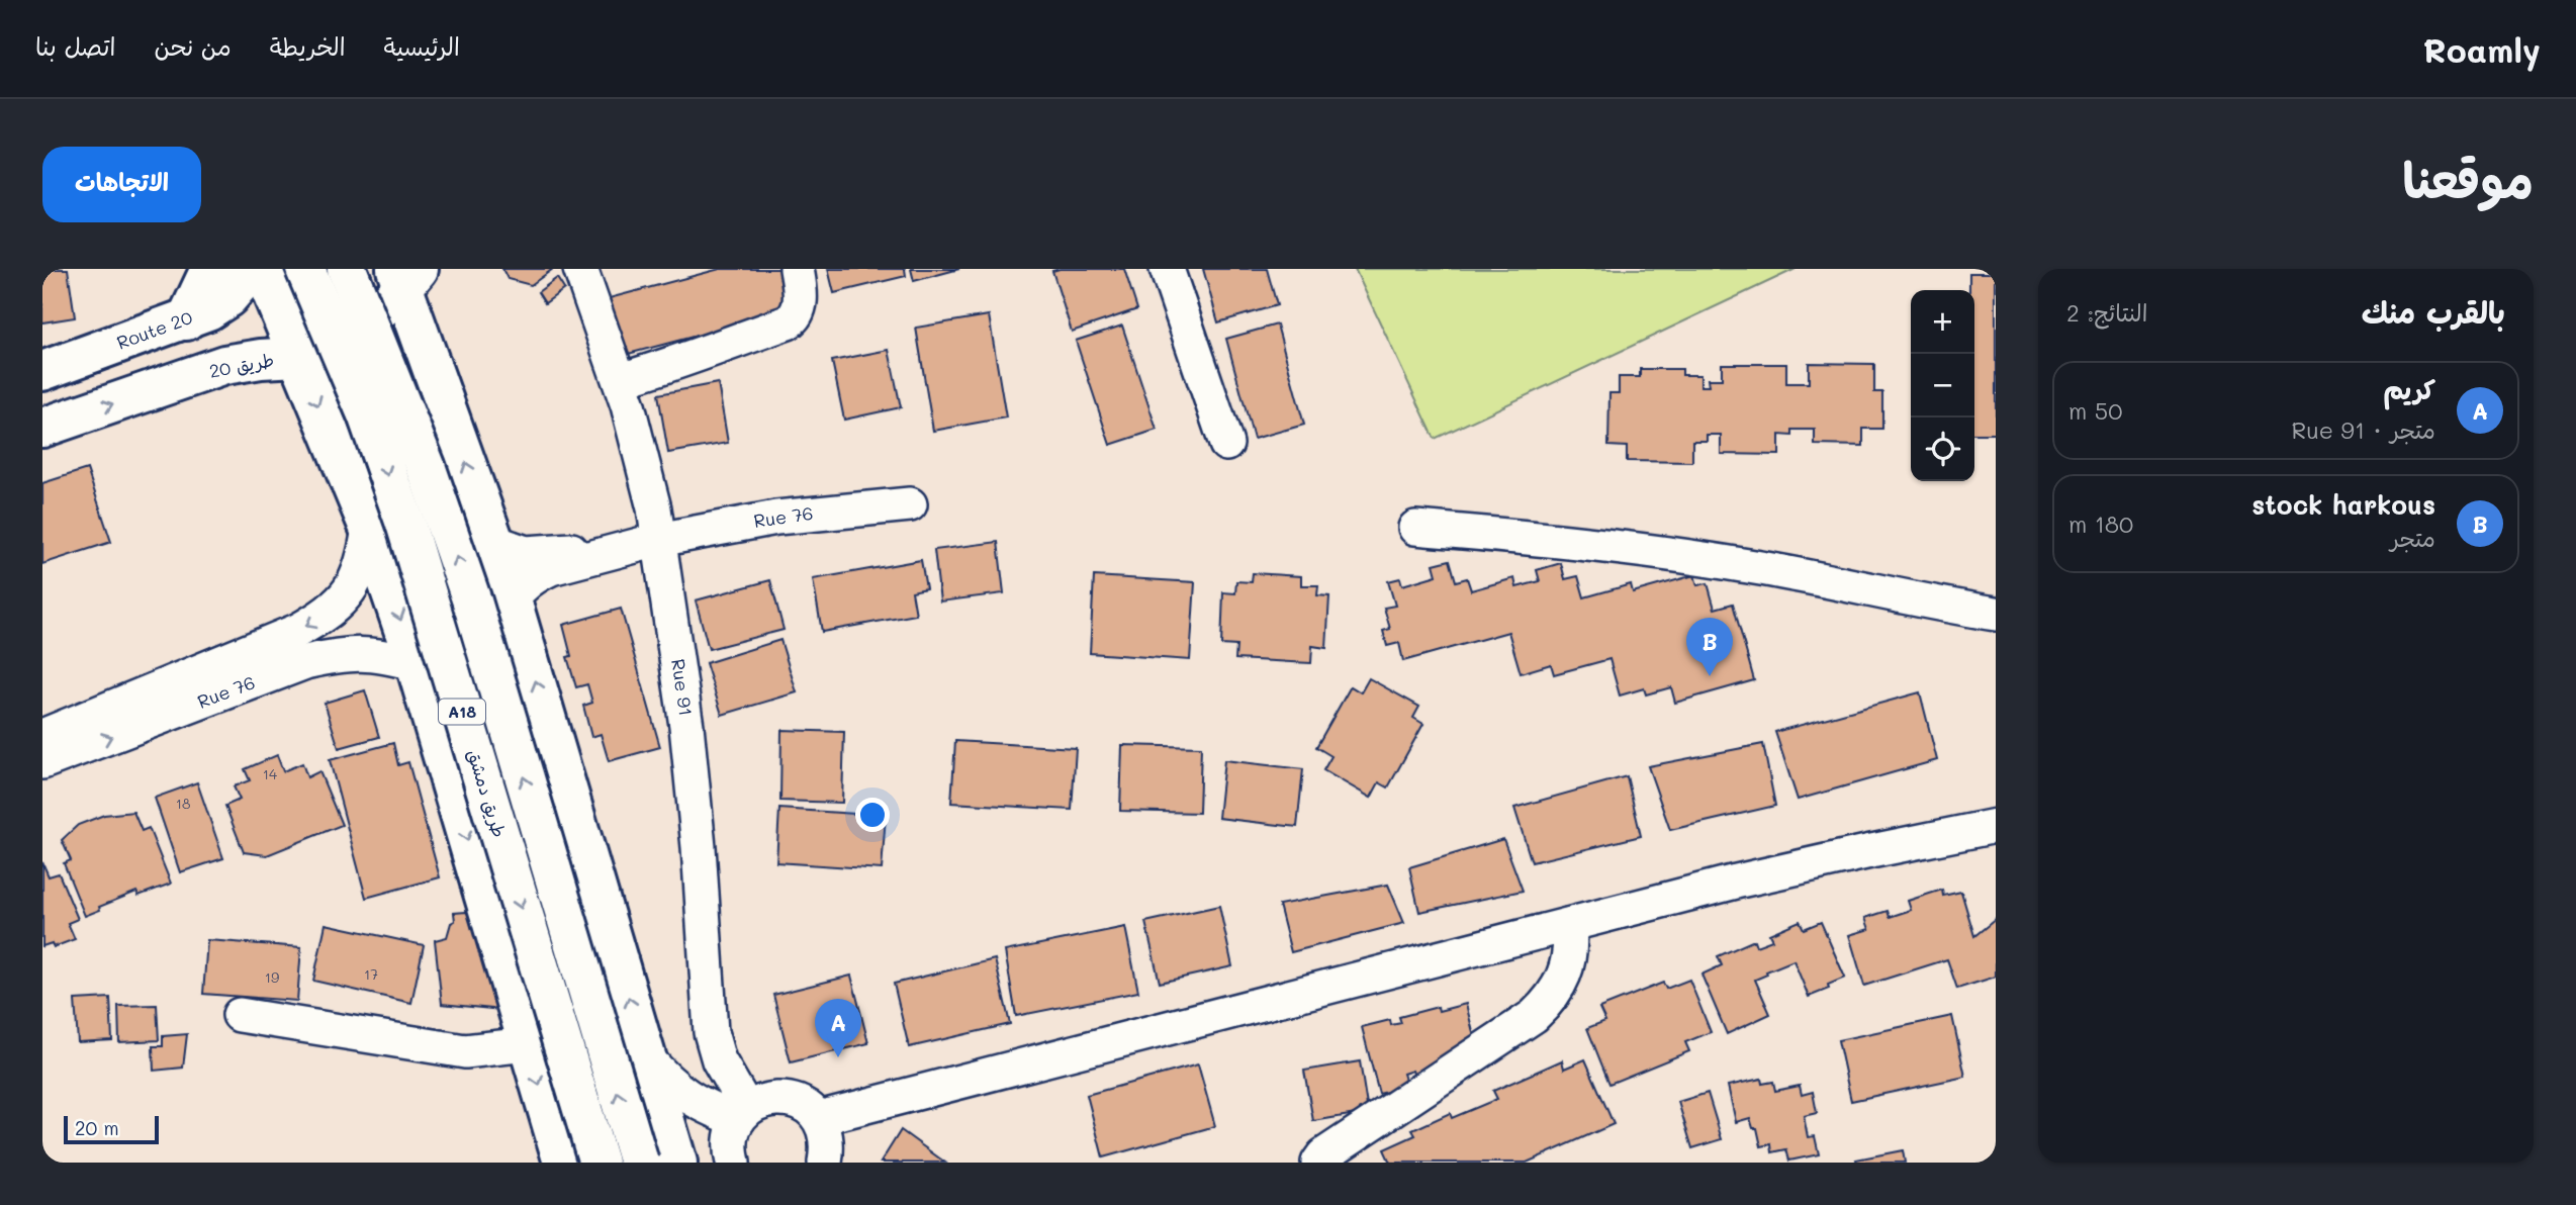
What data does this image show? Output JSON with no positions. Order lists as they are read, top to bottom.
{
  "streets": {
    "main road": [
      "Route 20",
      "طريق 20",
      "A18",
      "طريق دمشق"
    ],
    "street": ["Rue 76", "Rue 91"]
  },
  "crossings": [
    ["Rue 76", "Rue 91"]
  ],
  "one_way": ["طريق 20"],
  "house_numbers": [
    "14",
    "18",
    "17",
    "19"
  ],
  "scale_bar": "20 m",
  "page": {
    "header": "Roamly",
    "nav": [
      "الرئيسية",
      "الخريطة",
      "من نحن",
      "اتصل بنا"
    ],
    "title": "موقعنا",
    "buttons": "الاتجاهات",
    "heading": ["بالقرب منك", "النتائج: 2"],
    "map_buttons": ["+", "−"],
    "list": [
      {
        "mark": "A",
        "name": "كريم",
        "note": "متجر · Rue 91",
        "value": "50 m"
      },
      {
        "mark": "B",
        "name": "stock harkous",
        "note": "متجر",
        "value": "180 m"
      }
    ],
    "pins": ["B", "A"],
    "scale": "20 m"
  }
}
